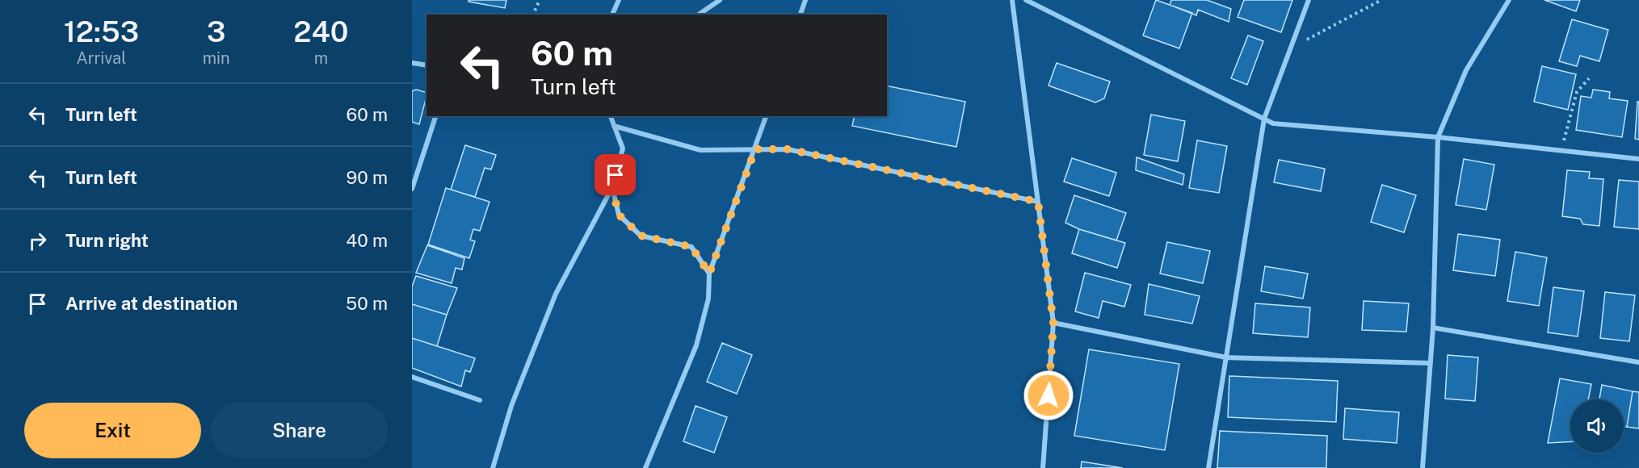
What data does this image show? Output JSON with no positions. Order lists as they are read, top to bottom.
{
  "page": {
    "eta": [
      "12:53",
      "Arrival",
      "3",
      "min",
      "240",
      "m"
    ],
    "turn": ["60 m", "Turn left"],
    "list": [
      {
        "name": "Turn left",
        "value": "60 m"
      },
      {
        "name": "Turn left",
        "value": "90 m"
      },
      {
        "name": "Turn right",
        "value": "40 m"
      },
      {
        "name": "Arrive at destination",
        "value": "50 m"
      }
    ],
    "buttons": ["Exit", "Share"]
  }
}
